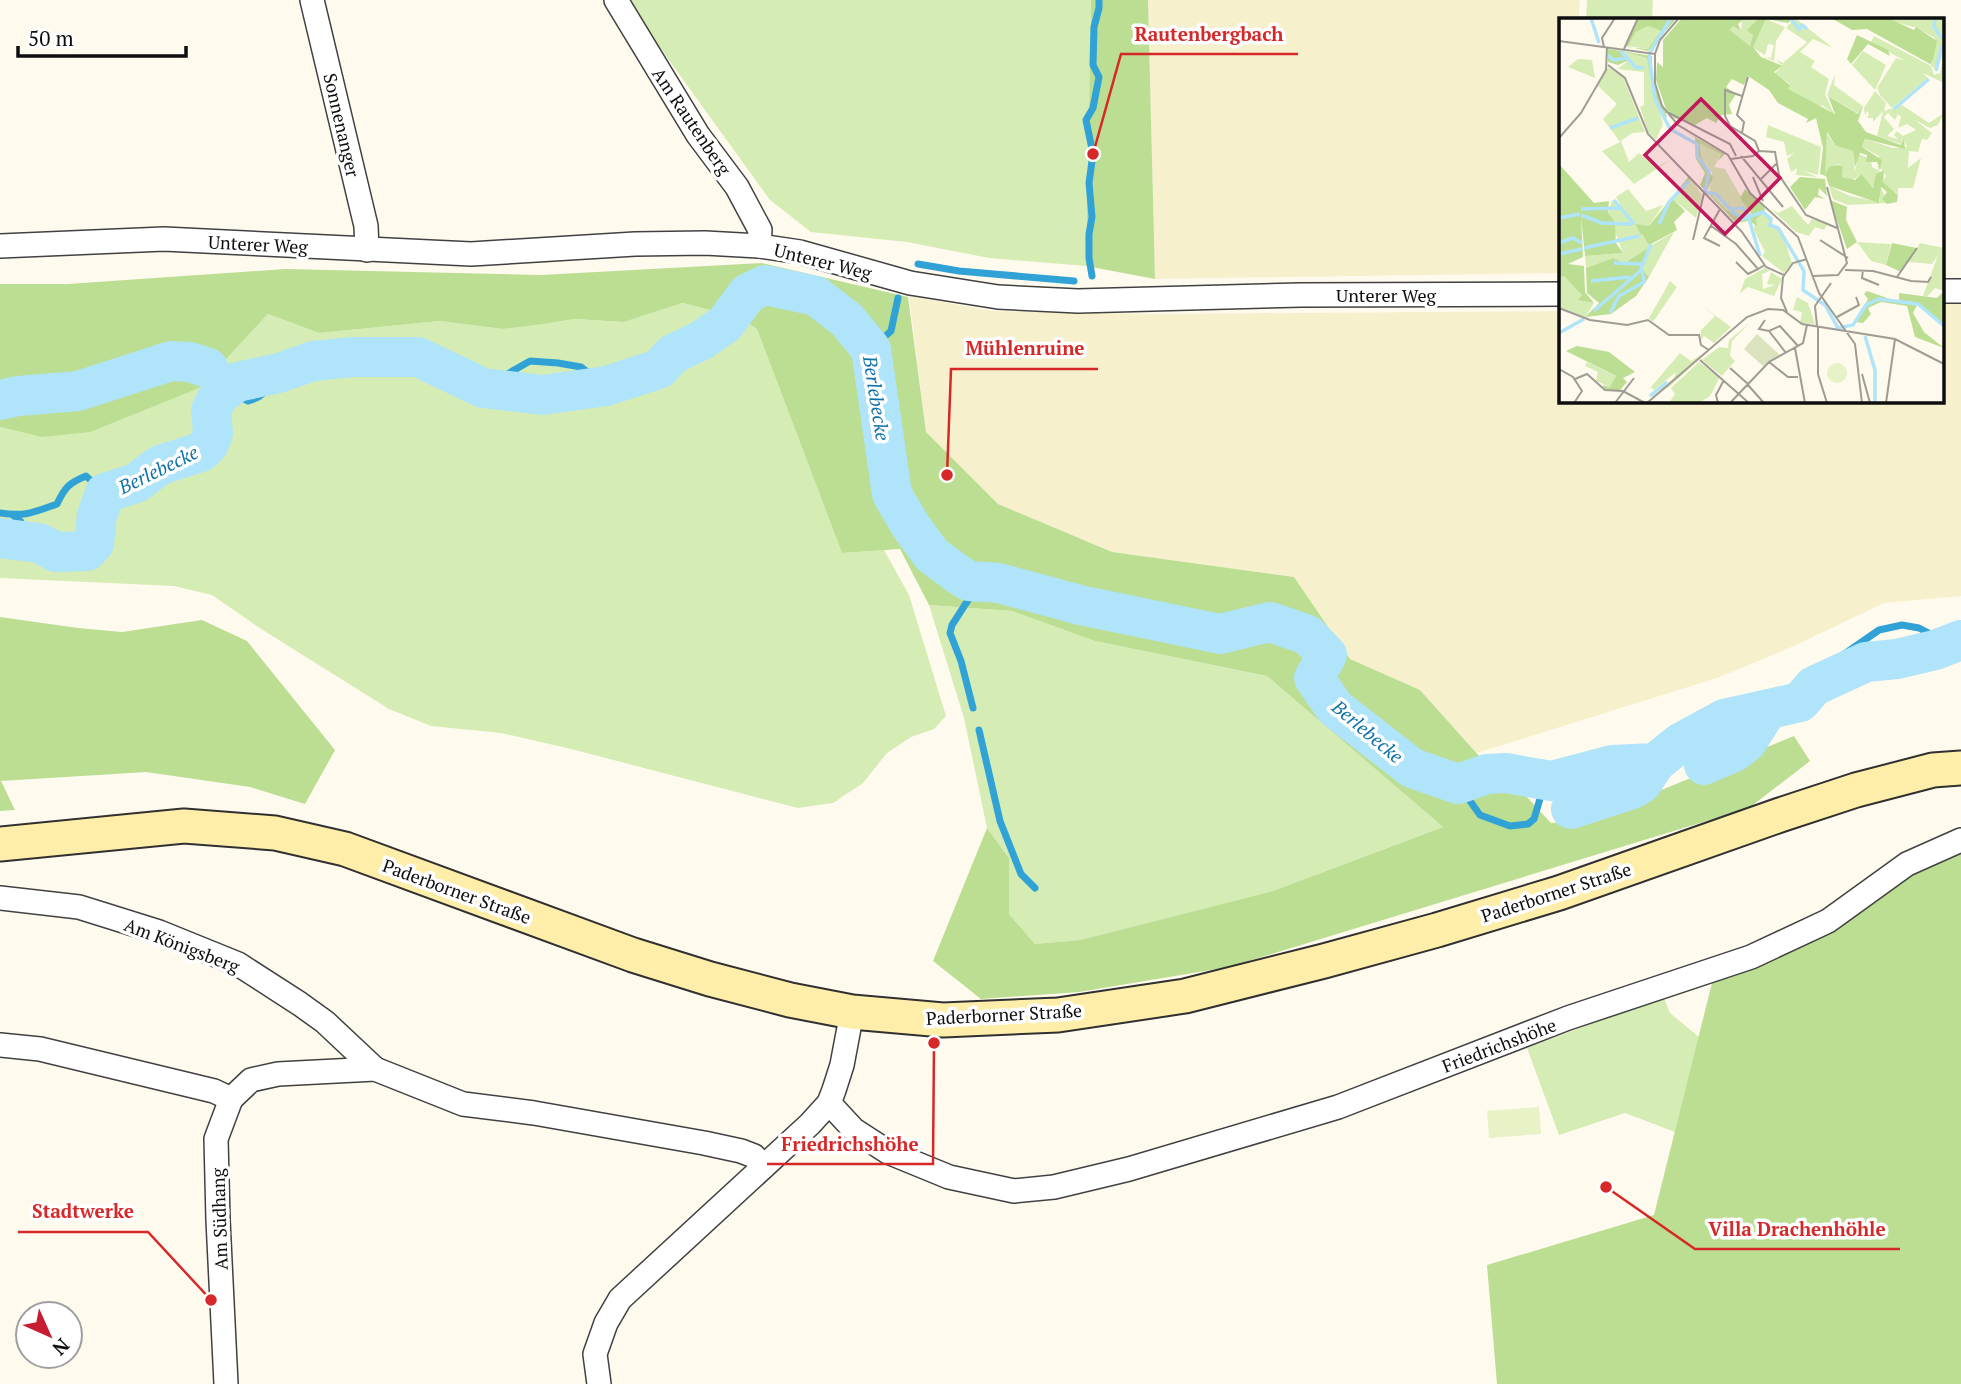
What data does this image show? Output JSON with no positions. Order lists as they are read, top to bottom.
{
  "streets": {
    "main road": ["Paderborner Straße"],
    "street": [
      "Am Rautenberg",
      "Sonnenanger",
      "Unterer Weg",
      "Am Königsberg",
      "Friedrichshöhe",
      "Am Südhang"
    ]
  },
  "crossings": [
    ["Am Rautenberg", "Unterer Weg"],
    ["Sonnenanger", "Unterer Weg"],
    ["Am Königsberg", "Am Südhang"]
  ],
  "water": ["Berlebecke"],
  "places": [
    "Rautenbergbach",
    "Mühlenruine",
    "Friedrichshöhe",
    "Villa Drachenhöhle",
    "Stadtwerke"
  ],
  "scale_bar": "50 m",
  "north": "bottom right"
}
